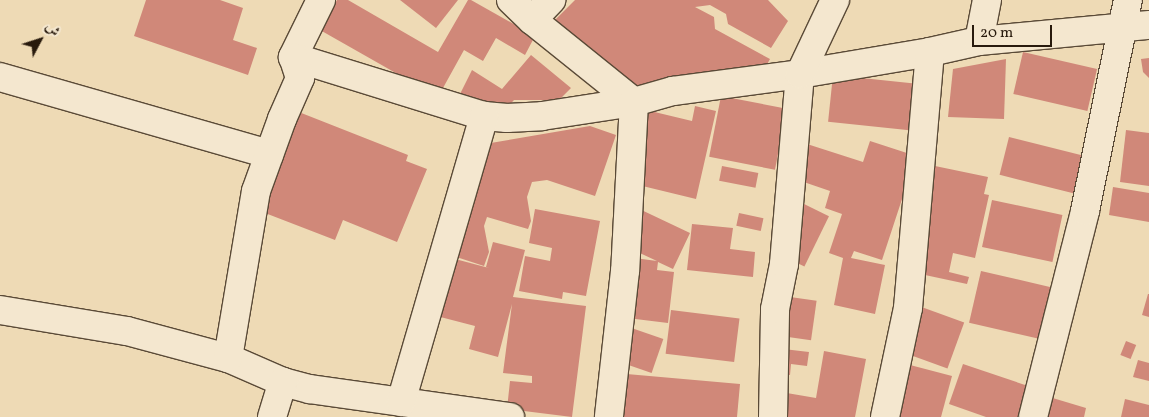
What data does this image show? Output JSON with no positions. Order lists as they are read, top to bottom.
{
  "scale_bar": "20 m",
  "north": "top right"
}
